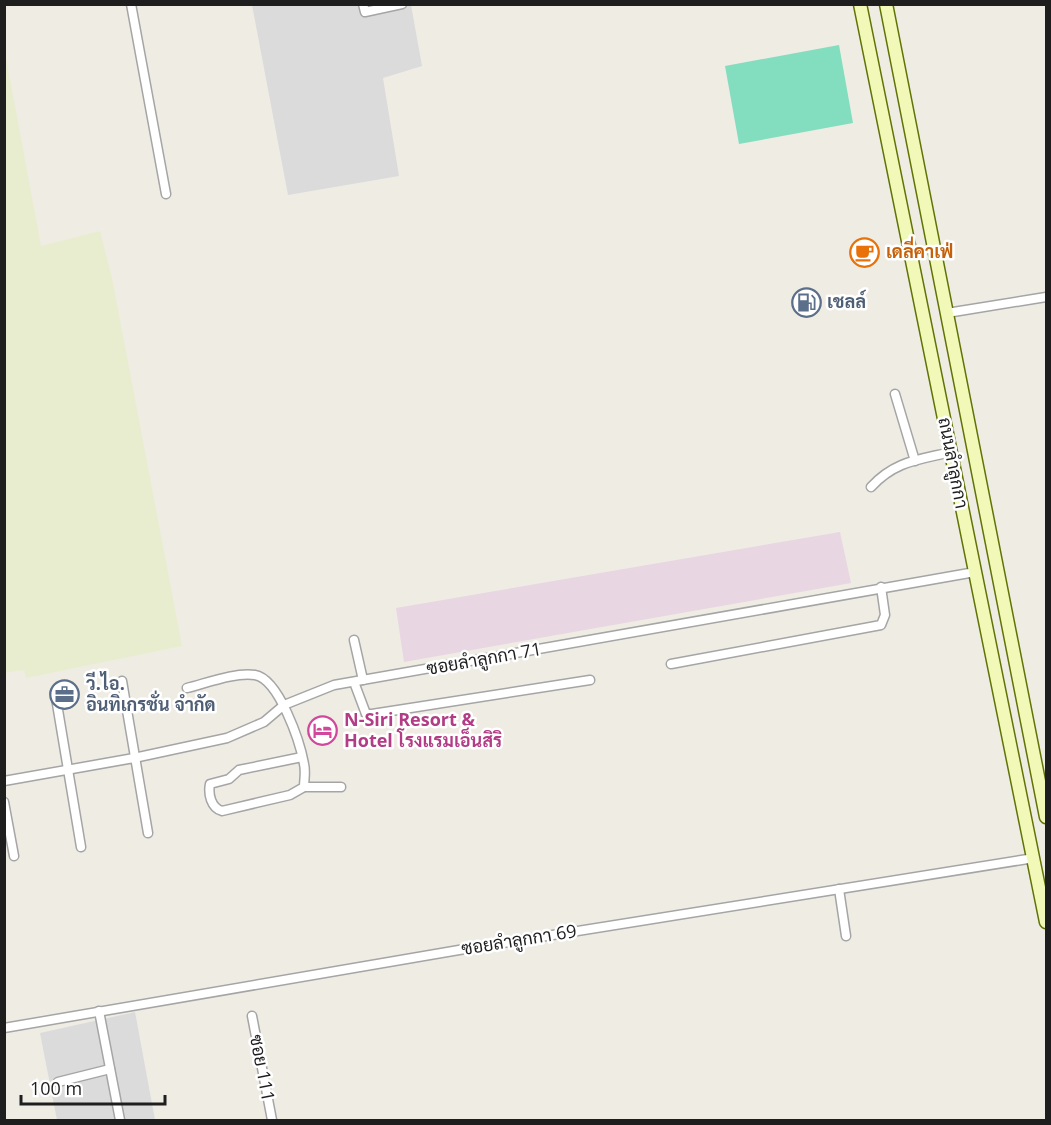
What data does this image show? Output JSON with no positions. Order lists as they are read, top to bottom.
{
  "streets": {
    "main road": ["ถนนลำลูกกา"],
    "street": ["ซอยลำลูกกา 71", "ซอยลำลูกกา 69", "ซอย 111"]
  },
  "crossings": [
    ["ถนนลำลูกกา", "ซอยลำลูกกา 71"],
    ["ถนนลำลูกกา", "ซอยลำลูกกา 69"]
  ],
  "places": {
    "cafe": ["เดลี่คาเฟ่"],
    "fuel station": ["เชลล์"],
    "office": ["วี.ไอ. อินทิเกรชั่น จำกัด"],
    "hotel": ["N-Siri Resort & Hotel โรงแรมเอ็นสิริ"]
  },
  "scale_bar": "100 m"
}
